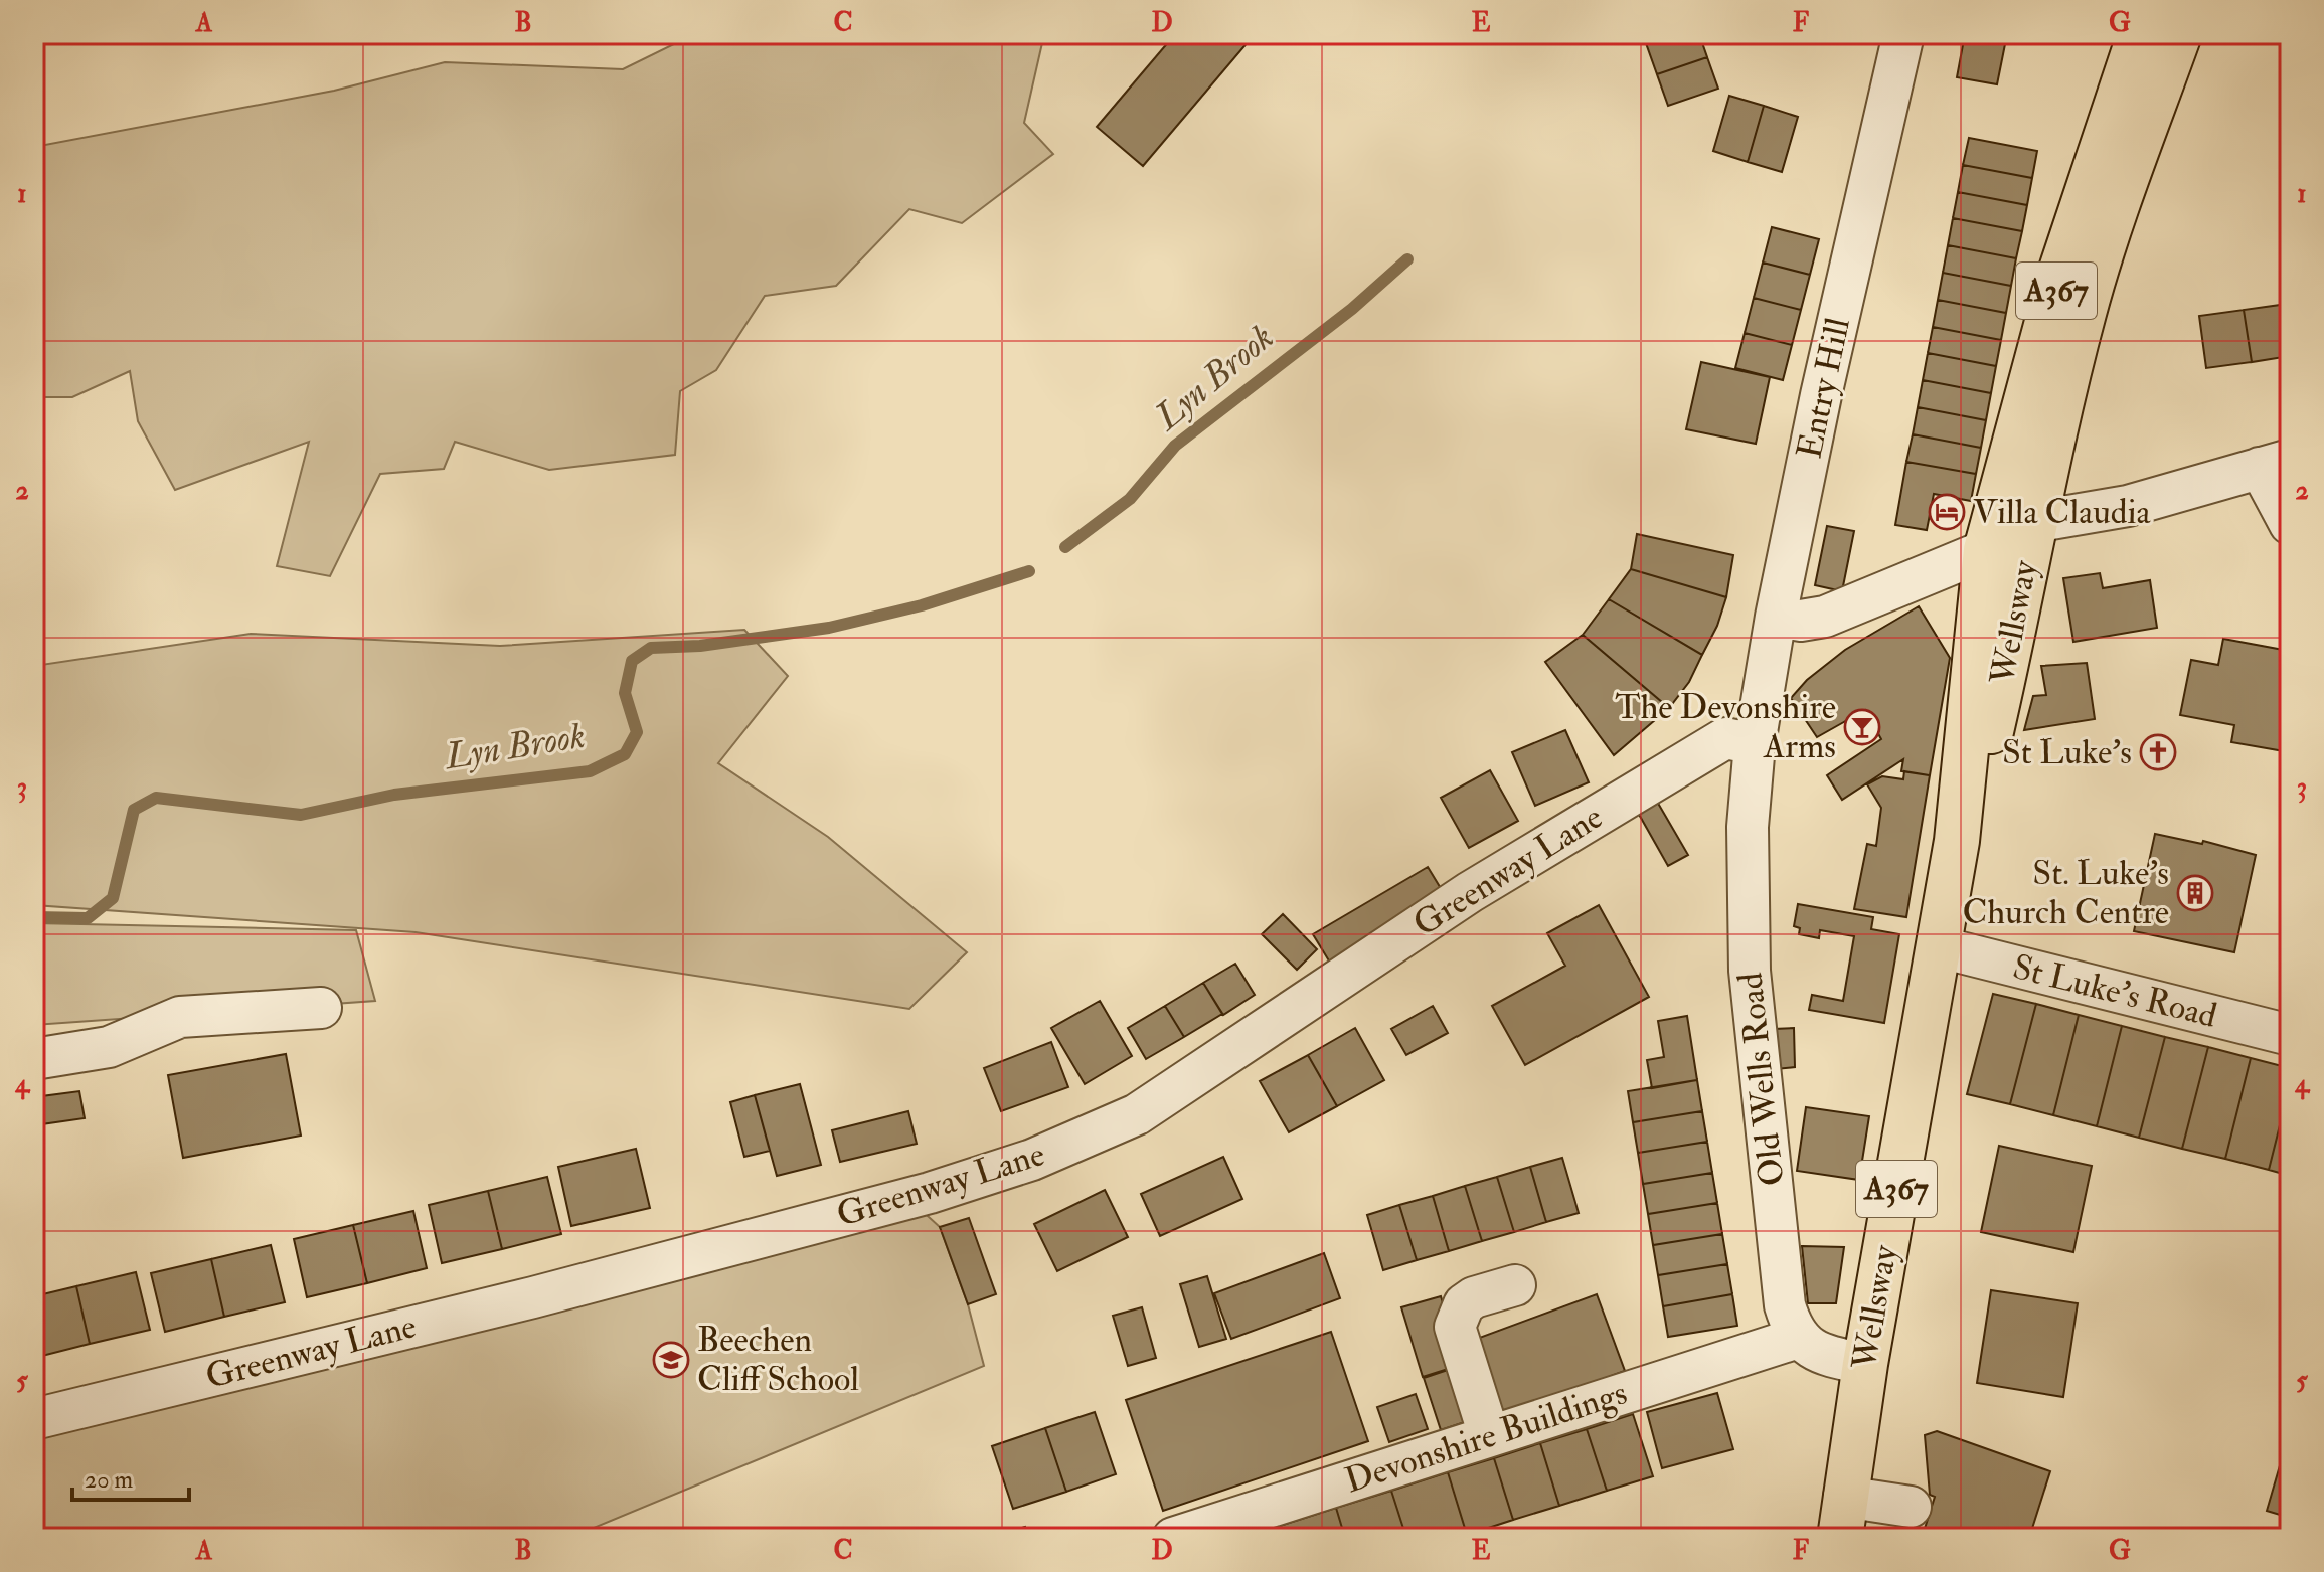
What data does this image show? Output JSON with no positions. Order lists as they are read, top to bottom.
{
  "streets": {
    "main road": ["A367", "Wellsway"],
    "street": [
      "Entry Hill",
      "Greenway Lane",
      "St Luke's Road",
      "Old Wells Road",
      "Devonshire Buildings"
    ]
  },
  "crossings": [
    ["Entry Hill", "Greenway Lane"],
    ["Entry Hill", "Old Wells Road"],
    ["Wellsway", "St Luke's Road"],
    ["Greenway Lane", "Old Wells Road"],
    ["Old Wells Road", "Devonshire Buildings"]
  ],
  "water": ["Lyn Brook"],
  "places": {
    "hotel": ["Villa Claudia"],
    "bar": ["The Devonshire Arms"],
    "church": ["St Luke's"],
    "building": ["St. Luke's Church Centre"],
    "school or university": ["Beechen Cliff School"]
  },
  "scale_bar": "20 m",
  "grid": {
    "columns": [
      "A",
      "B",
      "C",
      "D",
      "E",
      "F",
      "G"
    ],
    "rows": [
      "1",
      "2",
      "3",
      "4",
      "5"
    ]
  }
}
